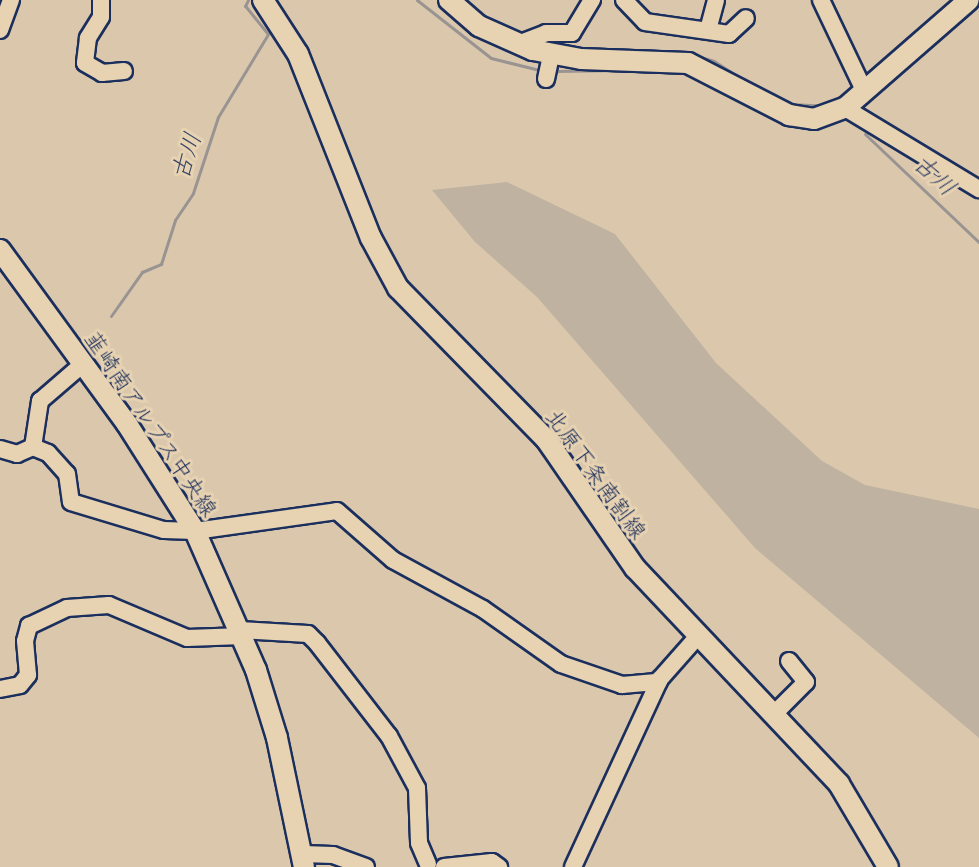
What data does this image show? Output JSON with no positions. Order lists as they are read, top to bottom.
{
  "streets": {
    "main road": ["韮崎南アルプス中央線", "北原下条南割線"]
  },
  "water": ["古川"]
}
